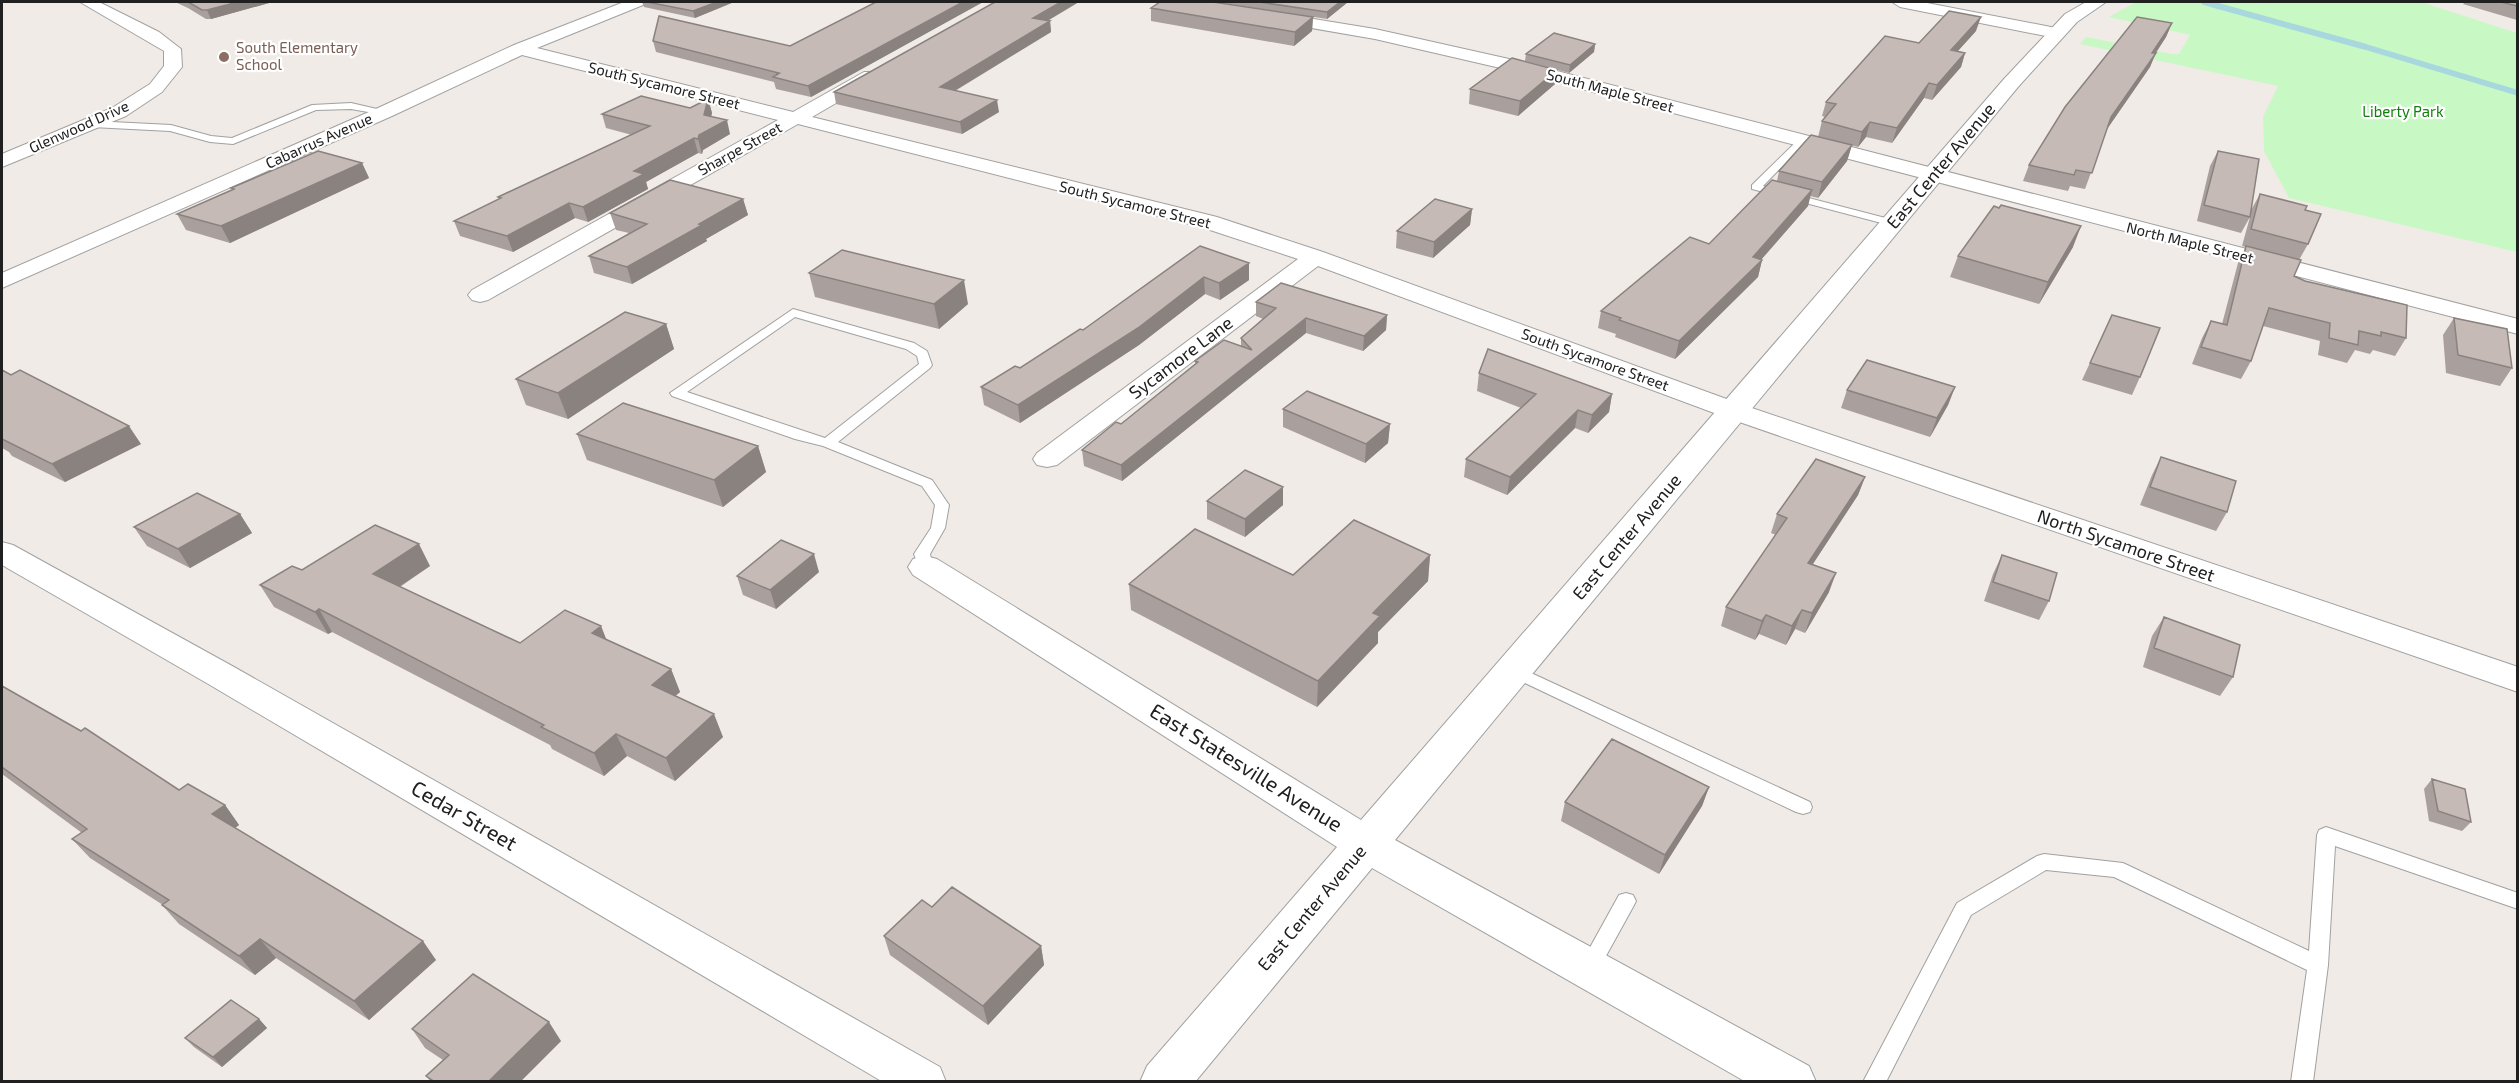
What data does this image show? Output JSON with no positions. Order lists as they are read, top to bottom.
{
  "streets": {
    "street": [
      "South Sycamore Street",
      "South Maple Street",
      "Glenwood Drive",
      "Cabarrus Avenue",
      "Sharpe Street",
      "East Center Avenue",
      "North Maple Street",
      "Sycamore Lane",
      "North Sycamore Street",
      "East Statesville Avenue",
      "Cedar Street"
    ]
  },
  "crossings": [
    ["South Sycamore Street", "Cabarrus Avenue"],
    ["South Sycamore Street", "Sharpe Street"],
    ["South Sycamore Street", "East Center Avenue"],
    ["South Sycamore Street", "Sycamore Lane"],
    ["South Sycamore Street", "North Sycamore Street"],
    ["South Maple Street", "East Center Avenue"],
    ["South Maple Street", "North Maple Street"],
    ["East Center Avenue", "North Maple Street"],
    ["East Center Avenue", "North Sycamore Street"],
    ["East Center Avenue", "East Statesville Avenue"]
  ],
  "parks": ["Liberty Park"],
  "places": ["South Elementary School"]
}
